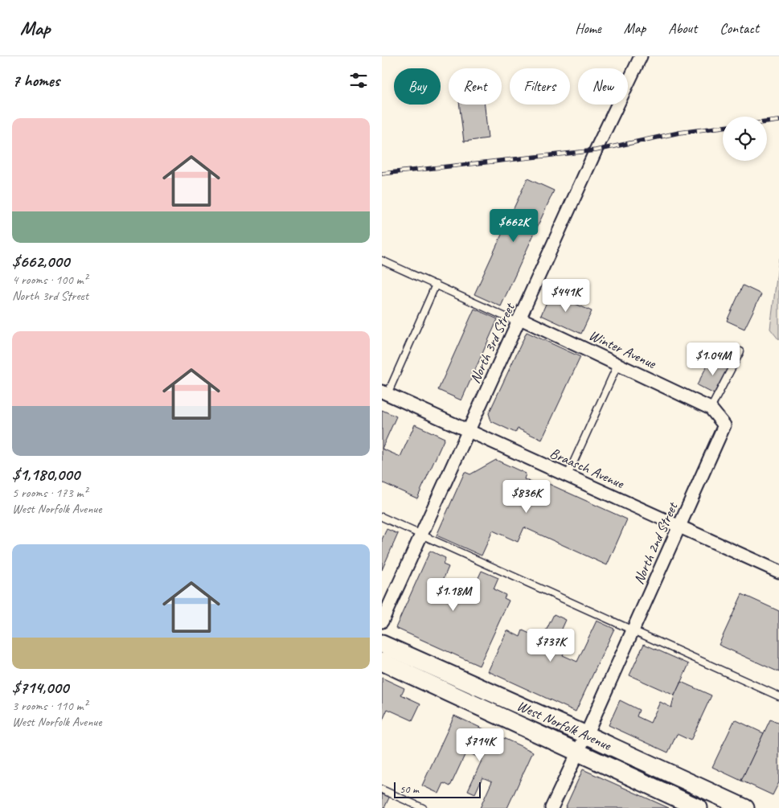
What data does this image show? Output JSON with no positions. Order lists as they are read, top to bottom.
{
  "streets": {
    "main road": ["West Norfolk Avenue"],
    "street": [
      "North 3rd Street",
      "Winter Avenue",
      "Braasch Avenue",
      "North 2nd Street"
    ]
  },
  "crossings": [
    ["North 3rd Street", "Winter Avenue"],
    ["North 3rd Street", "Braasch Avenue"],
    ["Winter Avenue", "North 2nd Street"],
    ["Braasch Avenue", "North 2nd Street"],
    ["North 2nd Street", "West Norfolk Avenue"]
  ],
  "scale_bar": "50 m",
  "page": {
    "header": "Map",
    "nav": [
      "Home",
      "Map",
      "About",
      "Contact"
    ],
    "heading": "7 homes",
    "chip": [
      "Buy",
      "Rent",
      "Filters",
      "New"
    ],
    "list": [
      {
        "name": "$662,000",
        "note": "4 rooms · 100 m² · North 3rd Street"
      },
      {
        "name": "$1,180,000",
        "note": "5 rooms · 173 m² · West Norfolk Avenue"
      },
      {
        "name": "$714,000",
        "note": "3 rooms · 110 m² · West Norfolk Avenue"
      }
    ],
    "price": [
      "$662K",
      "$441K",
      "$1.04M",
      "$836K",
      "$1.18M",
      "$737K",
      "$714K"
    ],
    "scale": "50 m"
  }
}
